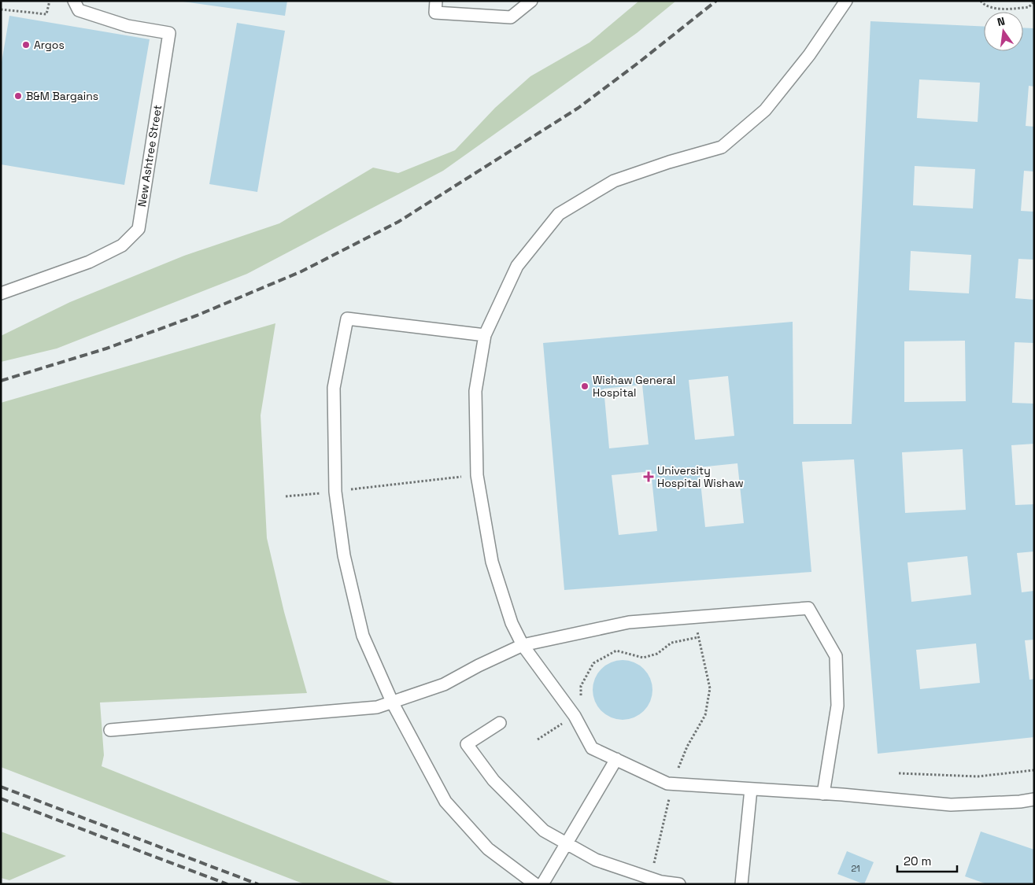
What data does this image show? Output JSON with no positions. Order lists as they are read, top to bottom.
{
  "streets": {
    "lane": ["New Ashtree Street"]
  },
  "places": {
    "other": ["Argos", "B&M Bargains", "Wishaw General Hospital"],
    "health": ["University Hospital Wishaw"]
  },
  "house_numbers": ["21"],
  "scale_bar": "20 m",
  "north": "top"
}
